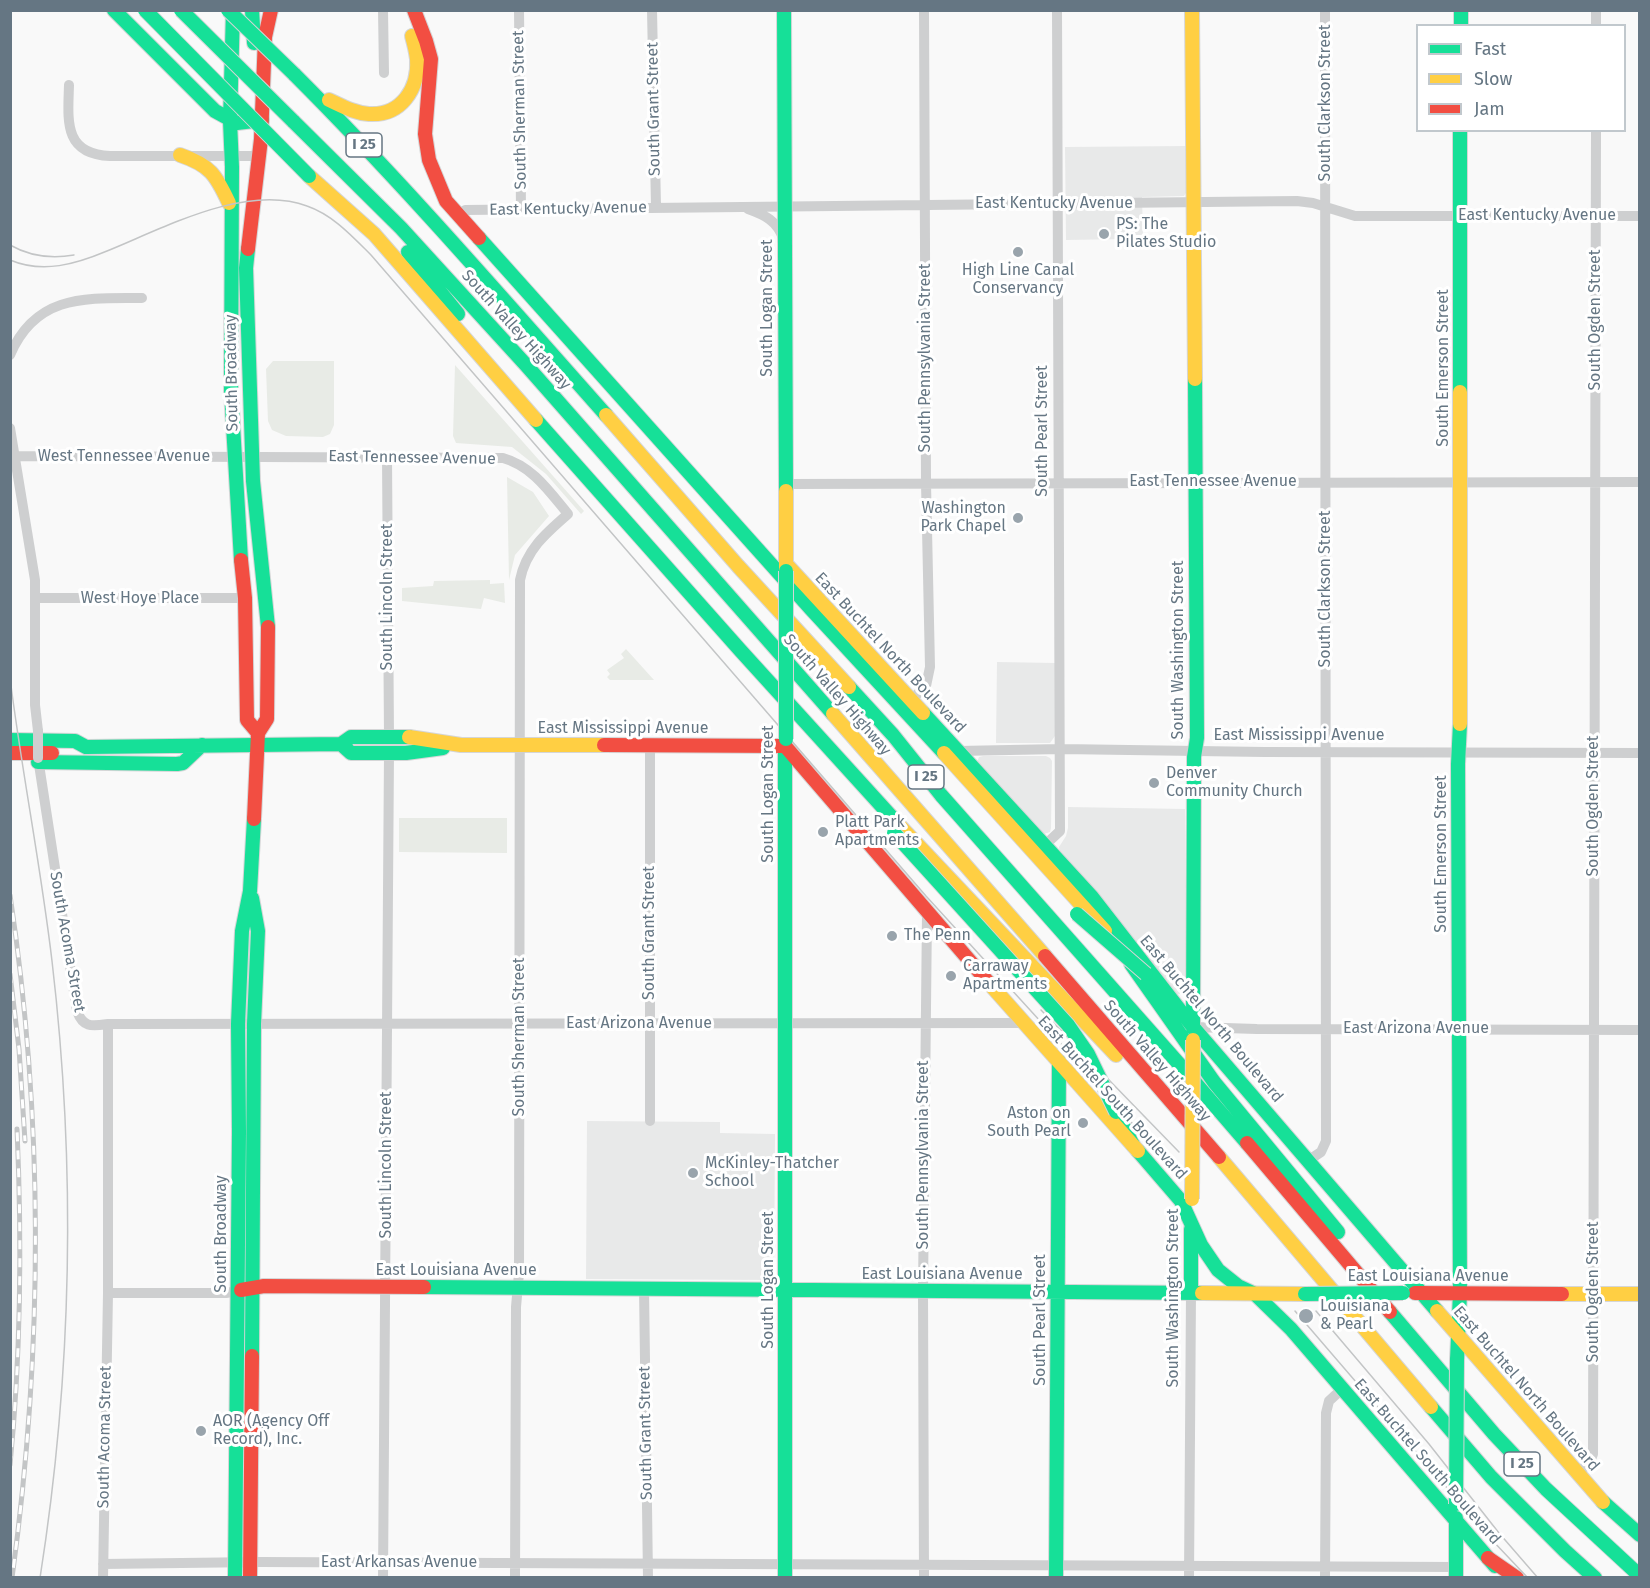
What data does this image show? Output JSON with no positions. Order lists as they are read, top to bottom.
{
  "streets": {
    "main road": [
      "I 25",
      "South Logan Street",
      "South Valley Highway",
      "South Emerson Street",
      "South Broadway",
      "South Pearl Street",
      "South Washington Street",
      "East Buchtel North Boulevard",
      "East Mississippi Avenue",
      "East Buchtel South Boulevard",
      "East Louisiana Avenue"
    ],
    "street": [
      "South Clarkson Street",
      "South Grant Street",
      "South Sherman Street",
      "East Kentucky Avenue",
      "South Ogden Street",
      "South Pennsylvania Street",
      "West Tennessee Avenue",
      "East Tennessee Avenue",
      "South Lincoln Street",
      "West Hoye Place",
      "South Acoma Street",
      "East Arizona Avenue",
      "East Arkansas Avenue"
    ]
  },
  "crossings": [
    ["South Clarkson Street", "East Kentucky Avenue"],
    ["South Clarkson Street", "East Tennessee Avenue"],
    ["South Clarkson Street", "East Buchtel North Boulevard"],
    ["South Clarkson Street", "East Mississippi Avenue"],
    ["South Clarkson Street", "East Arizona Avenue"],
    ["South Grant Street", "East Kentucky Avenue"],
    ["South Grant Street", "East Mississippi Avenue"],
    ["South Grant Street", "East Arizona Avenue"],
    ["South Grant Street", "East Louisiana Avenue"],
    ["South Grant Street", "East Arkansas Avenue"],
    ["South Sherman Street", "East Kentucky Avenue"],
    ["South Sherman Street", "East Tennessee Avenue"],
    ["South Sherman Street", "East Mississippi Avenue"],
    ["South Sherman Street", "East Arizona Avenue"],
    ["South Sherman Street", "East Louisiana Avenue"],
    ["South Sherman Street", "East Arkansas Avenue"],
    ["East Kentucky Avenue", "South Logan Street"],
    ["East Kentucky Avenue", "South Ogden Street"],
    ["East Kentucky Avenue", "South Pennsylvania Street"],
    ["East Kentucky Avenue", "South Emerson Street"],
    ["East Kentucky Avenue", "South Pearl Street"],
    ["East Kentucky Avenue", "South Washington Street"],
    ["South Logan Street", "East Tennessee Avenue"],
    ["South Logan Street", "East Buchtel North Boulevard"],
    ["South Logan Street", "East Mississippi Avenue"],
    ["South Logan Street", "East Arizona Avenue"],
    ["South Logan Street", "East Buchtel South Boulevard"],
    ["South Logan Street", "East Louisiana Avenue"],
    ["South Logan Street", "East Arkansas Avenue"],
    ["South Ogden Street", "East Tennessee Avenue"],
    ["South Ogden Street", "East Buchtel North Boulevard"],
    ["South Ogden Street", "East Mississippi Avenue"],
    ["South Ogden Street", "East Arizona Avenue"],
    ["South Ogden Street", "East Louisiana Avenue"],
    ["South Pennsylvania Street", "East Tennessee Avenue"],
    ["South Pennsylvania Street", "East Buchtel North Boulevard"],
    ["South Pennsylvania Street", "East Arizona Avenue"],
    ["South Pennsylvania Street", "East Buchtel South Boulevard"],
    ["South Pennsylvania Street", "East Louisiana Avenue"],
    ["South Pennsylvania Street", "East Arkansas Avenue"],
    ["South Emerson Street", "East Tennessee Avenue"],
    ["South Emerson Street", "East Buchtel North Boulevard"],
    ["South Emerson Street", "East Mississippi Avenue"],
    ["South Emerson Street", "East Arizona Avenue"],
    ["South Emerson Street", "East Buchtel South Boulevard"],
    ["South Emerson Street", "East Louisiana Avenue"],
    ["South Emerson Street", "East Arkansas Avenue"],
    ["South Broadway", "West Tennessee Avenue"],
    ["South Broadway", "East Tennessee Avenue"],
    ["South Broadway", "West Hoye Place"],
    ["South Broadway", "East Mississippi Avenue"],
    ["South Broadway", "East Arizona Avenue"],
    ["South Broadway", "East Louisiana Avenue"],
    ["South Broadway", "East Arkansas Avenue"],
    ["South Pearl Street", "East Tennessee Avenue"],
    ["South Pearl Street", "East Buchtel North Boulevard"],
    ["South Pearl Street", "East Mississippi Avenue"],
    ["South Pearl Street", "East Buchtel South Boulevard"],
    ["South Pearl Street", "East Louisiana Avenue"],
    ["South Pearl Street", "East Arkansas Avenue"],
    ["West Tennessee Avenue", "East Tennessee Avenue"],
    ["West Tennessee Avenue", "South Acoma Street"],
    ["East Tennessee Avenue", "South Lincoln Street"],
    ["East Tennessee Avenue", "South Washington Street"],
    ["South Lincoln Street", "East Mississippi Avenue"],
    ["South Lincoln Street", "East Arizona Avenue"],
    ["South Lincoln Street", "East Louisiana Avenue"],
    ["South Lincoln Street", "East Arkansas Avenue"],
    ["West Hoye Place", "South Acoma Street"],
    ["South Washington Street", "East Buchtel North Boulevard"],
    ["South Washington Street", "East Mississippi Avenue"],
    ["South Washington Street", "East Arizona Avenue"],
    ["South Washington Street", "East Buchtel South Boulevard"],
    ["South Washington Street", "East Louisiana Avenue"],
    ["South Washington Street", "East Arkansas Avenue"],
    ["East Buchtel North Boulevard", "East Mississippi Avenue"],
    ["East Buchtel North Boulevard", "East Arizona Avenue"],
    ["East Buchtel North Boulevard", "East Louisiana Avenue"],
    ["East Mississippi Avenue", "East Buchtel South Boulevard"],
    ["South Acoma Street", "East Arizona Avenue"],
    ["South Acoma Street", "East Arkansas Avenue"],
    ["East Arizona Avenue", "East Buchtel South Boulevard"],
    ["East Buchtel South Boulevard", "East Louisiana Avenue"]
  ],
  "places": [
    "PS: The Pilates Studio",
    "High Line Canal Conservancy",
    "Washington Park Chapel",
    "Denver Community Church",
    "Platt Park Apartments",
    "The Penn",
    "Carraway Apartments",
    "Aston on South Pearl",
    "McKinley-Thatcher School",
    "Louisiana & Pearl",
    "AOR (Agency Off Record), Inc."
  ],
  "legend": ["Fast", "Slow", "Jam"]
}
